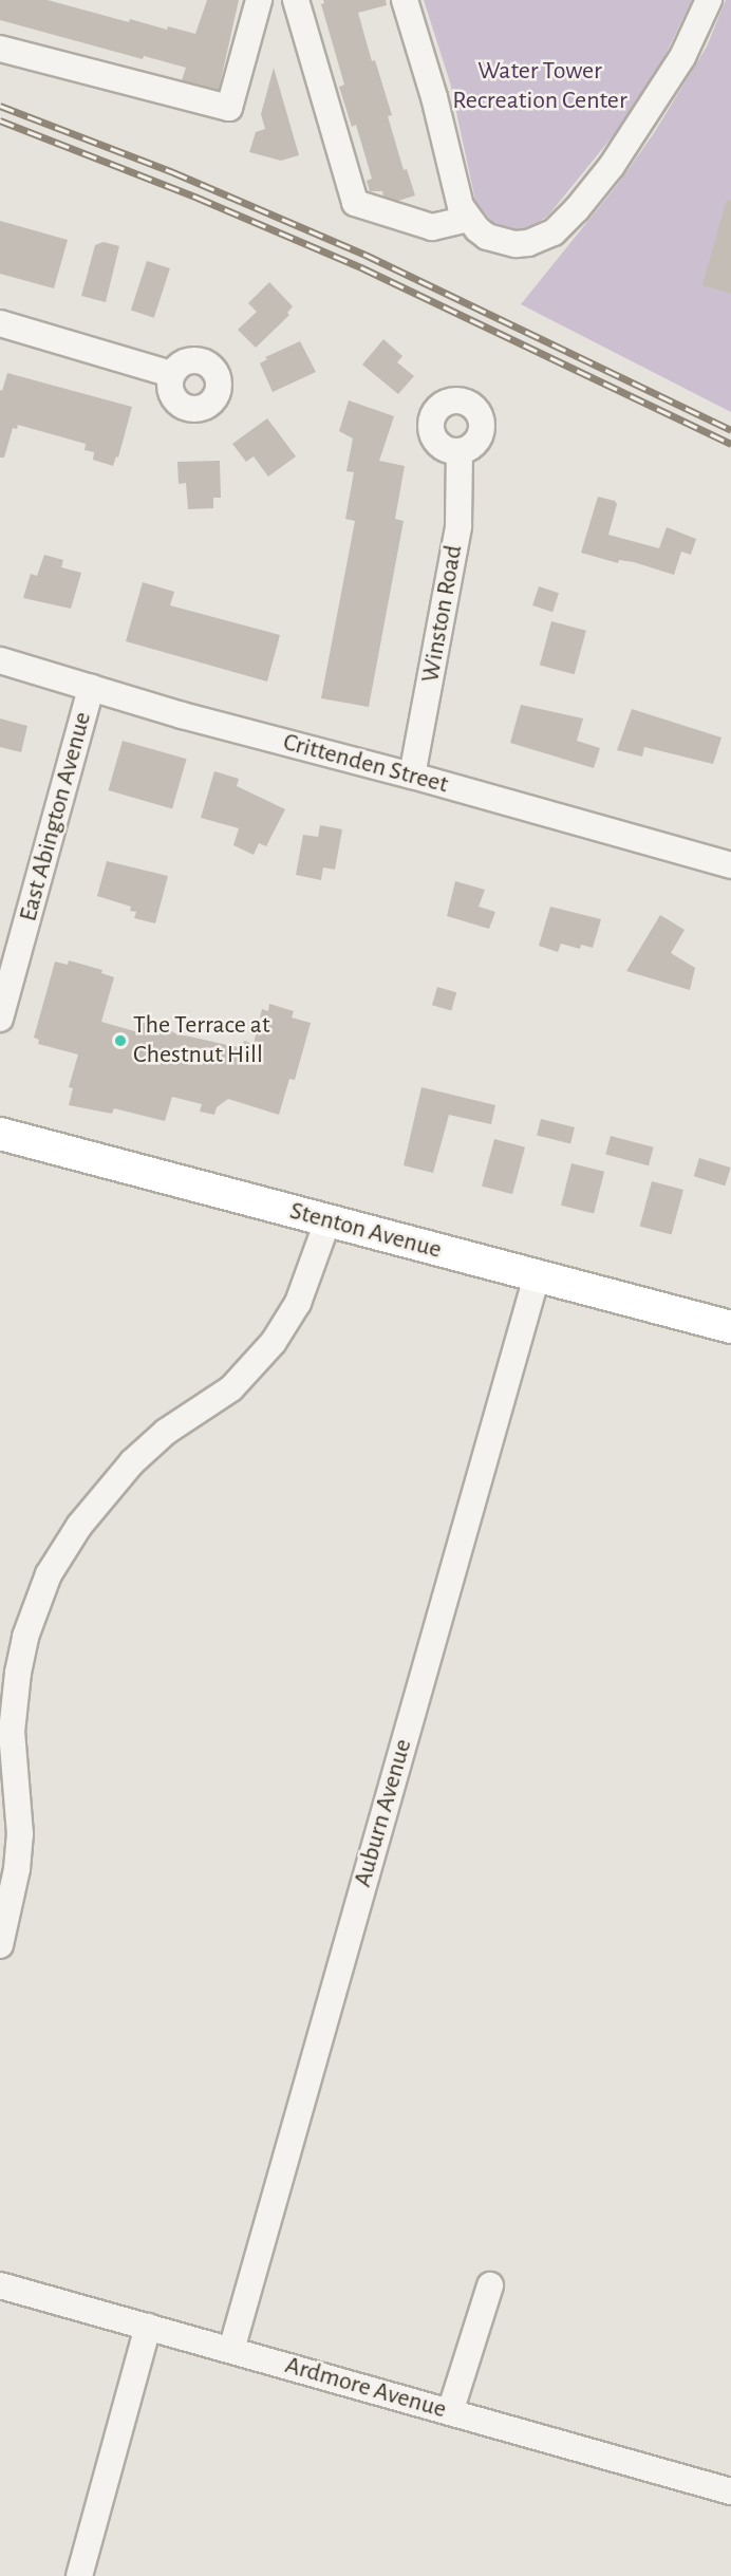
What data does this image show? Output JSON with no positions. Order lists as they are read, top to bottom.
{
  "streets": {
    "main road": ["Stenton Avenue"],
    "street": [
      "Winston Road",
      "Crittenden Street",
      "East Abington Avenue",
      "Auburn Avenue",
      "Ardmore Avenue"
    ]
  },
  "crossings": [
    ["Winston Road", "Crittenden Street"],
    ["Crittenden Street", "East Abington Avenue"],
    ["Stenton Avenue", "Auburn Avenue"],
    ["Auburn Avenue", "Ardmore Avenue"]
  ],
  "parks": ["Water Tower Recreation Center"],
  "places": ["The Terrace at Chestnut Hill"]
}
